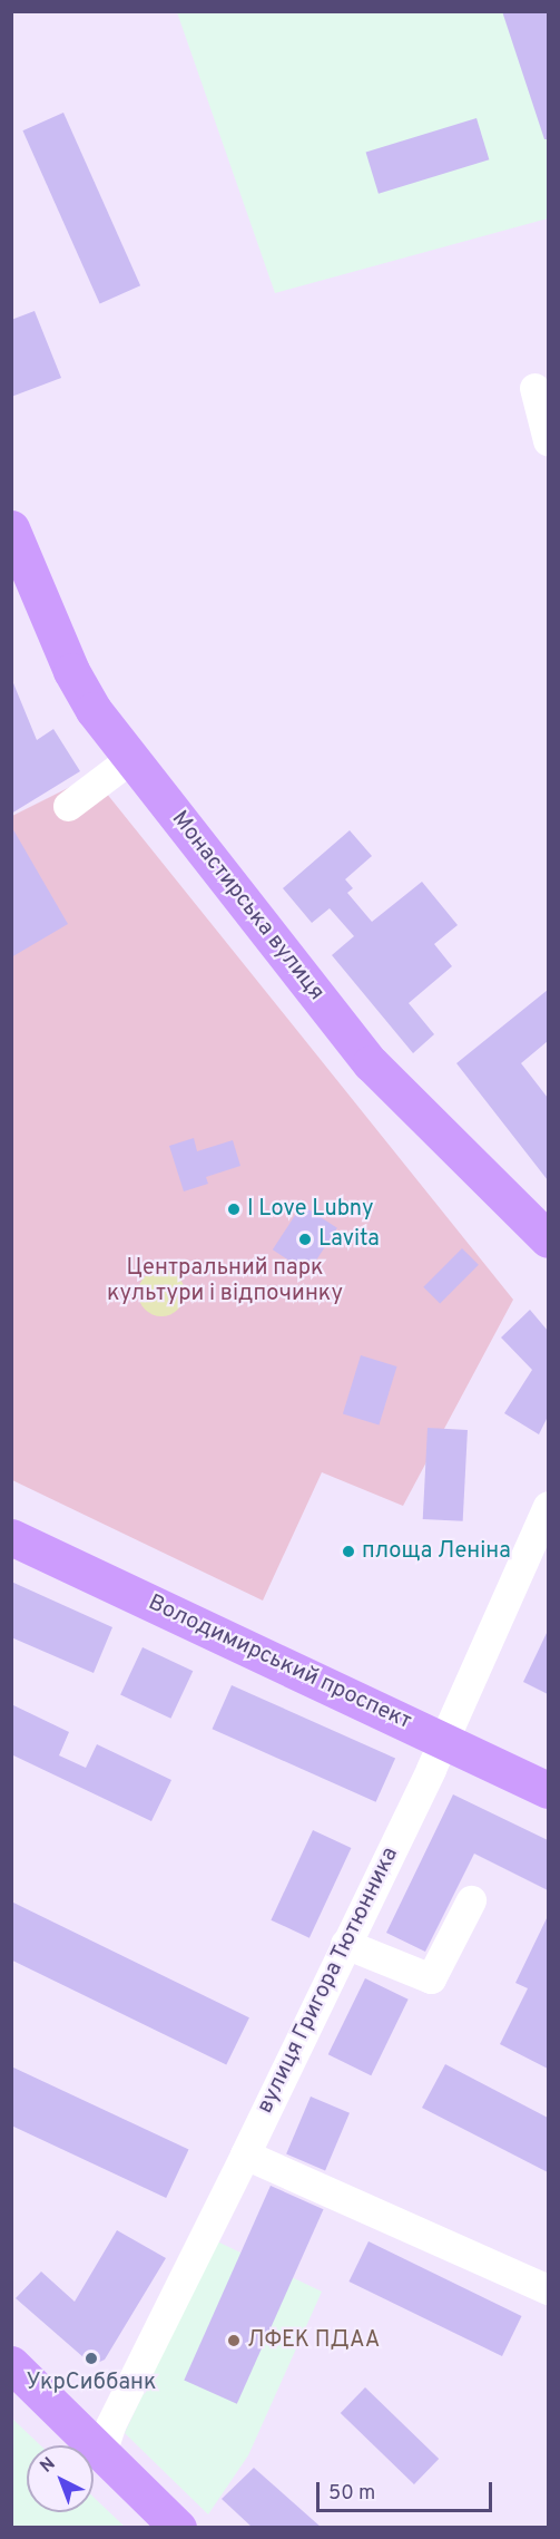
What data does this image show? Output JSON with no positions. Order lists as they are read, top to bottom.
{
  "streets": {
    "main road": ["Монастирська вулиця", "Володимирський проспект"],
    "street": ["вулиця Григора Тютюнника"]
  },
  "crossings": [
    ["Володимирський проспект", "вулиця Григора Тютюнника"]
  ],
  "parks": ["Центральний парк культури і відпочинку"],
  "places": [
    "I Love Lubny",
    "Lavita",
    "площа Леніна",
    "ЛФЕК ПДАА",
    "УкрСиббанк"
  ],
  "scale_bar": "50 m",
  "north": "top left"
}
